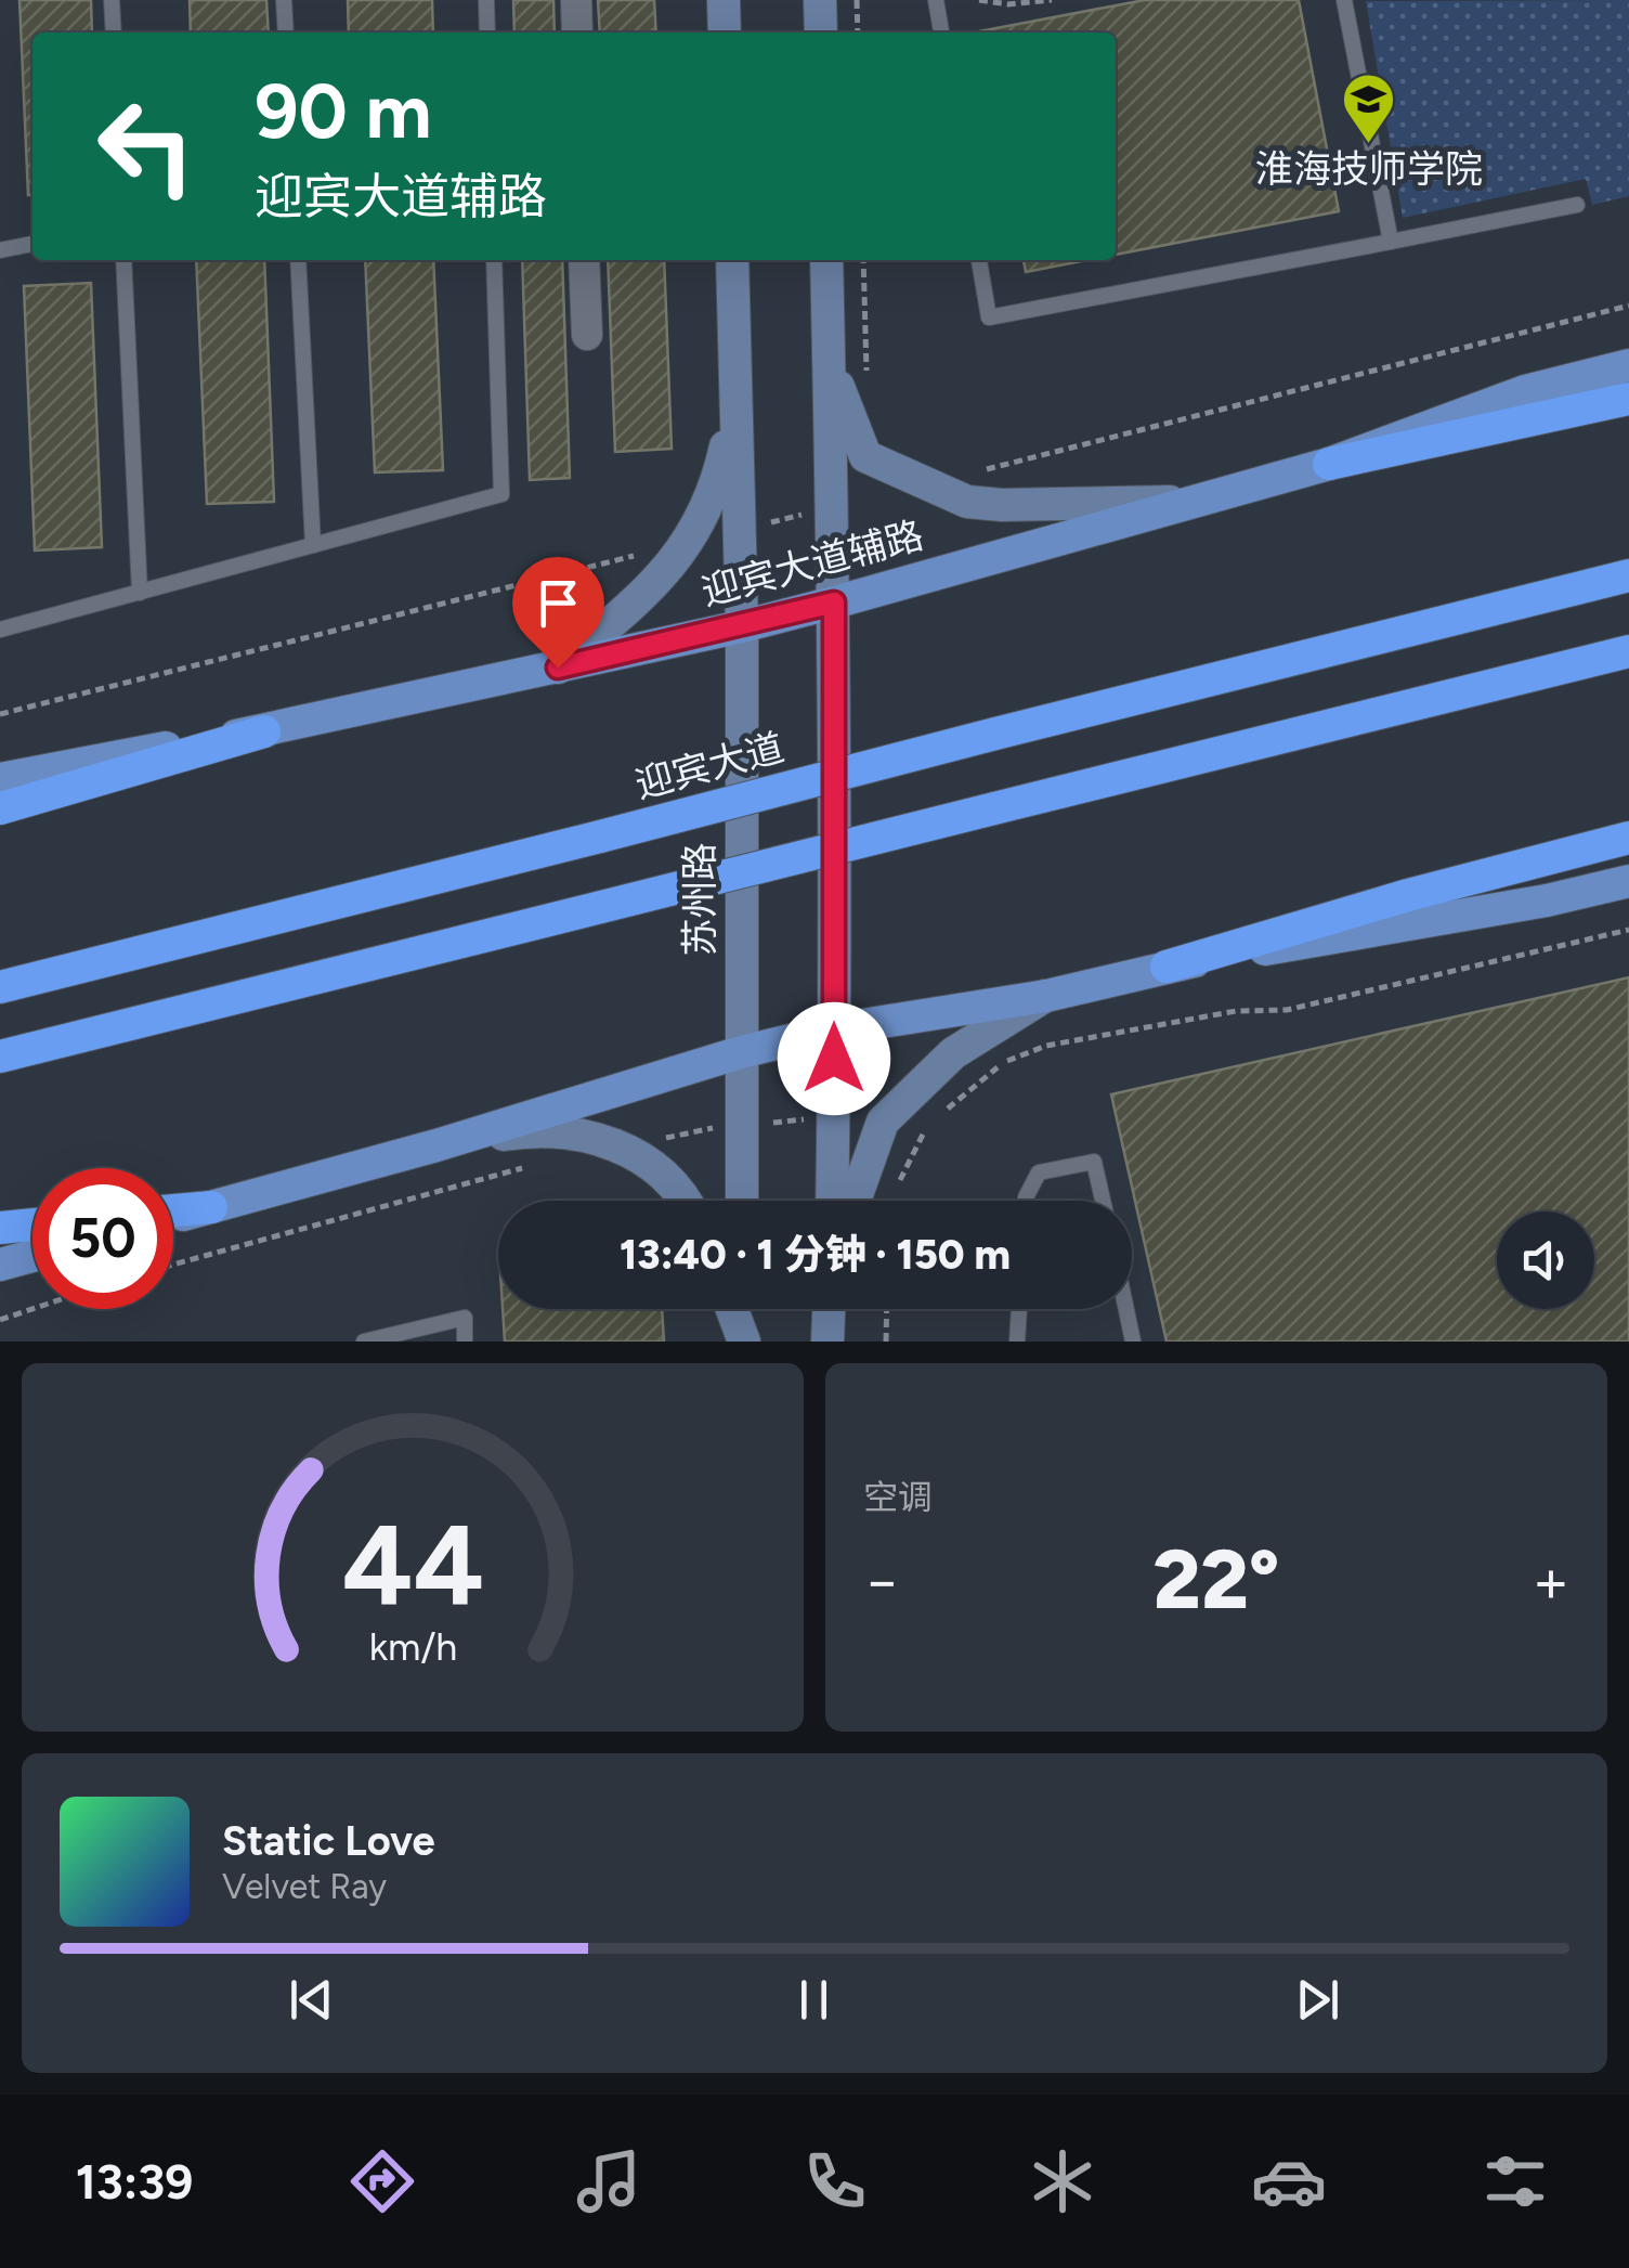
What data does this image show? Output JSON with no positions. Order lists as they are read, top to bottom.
{
  "streets": {
    "highway": ["迎宾大道"],
    "main road": ["迎宾大道辅路", "苏州路"]
  },
  "crossings": [
    ["迎宾大道辅路", "苏州路"]
  ],
  "places": {
    "school or university": ["淮海技师学院"]
  },
  "page": {
    "turn": ["90 m", "迎宾大道辅路"],
    "limit": "50",
    "trip": "13:40 · 1 分钟 · 150 m",
    "tile": "空调",
    "heat": ["−", "22°", "+"],
    "song": ["Static Love", "Velvet Ray"],
    "tabs": "13:39",
    "gauge": ["44", "km/h"]
  }
}
